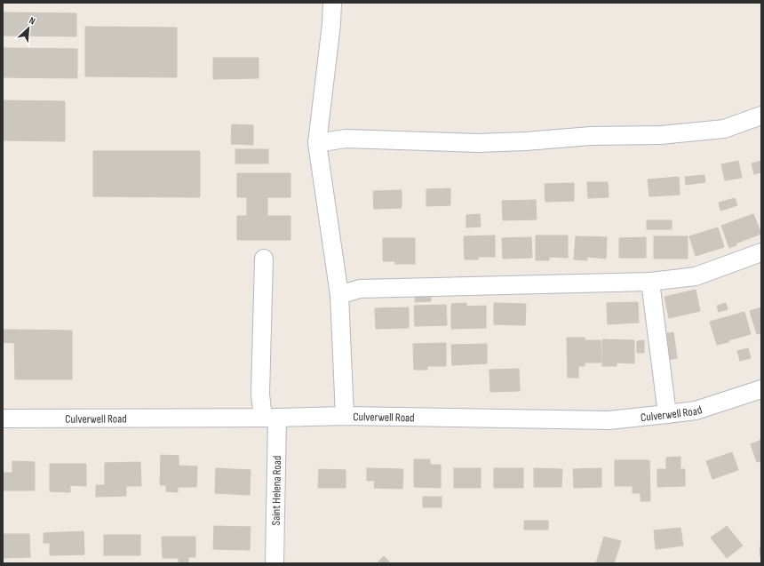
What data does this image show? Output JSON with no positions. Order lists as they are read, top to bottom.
{
  "streets": {
    "street": ["Culverwell Road", "Saint Helena Road"]
  },
  "crossings": [
    ["Culverwell Road", "Saint Helena Road"]
  ],
  "north": "top right"
}
